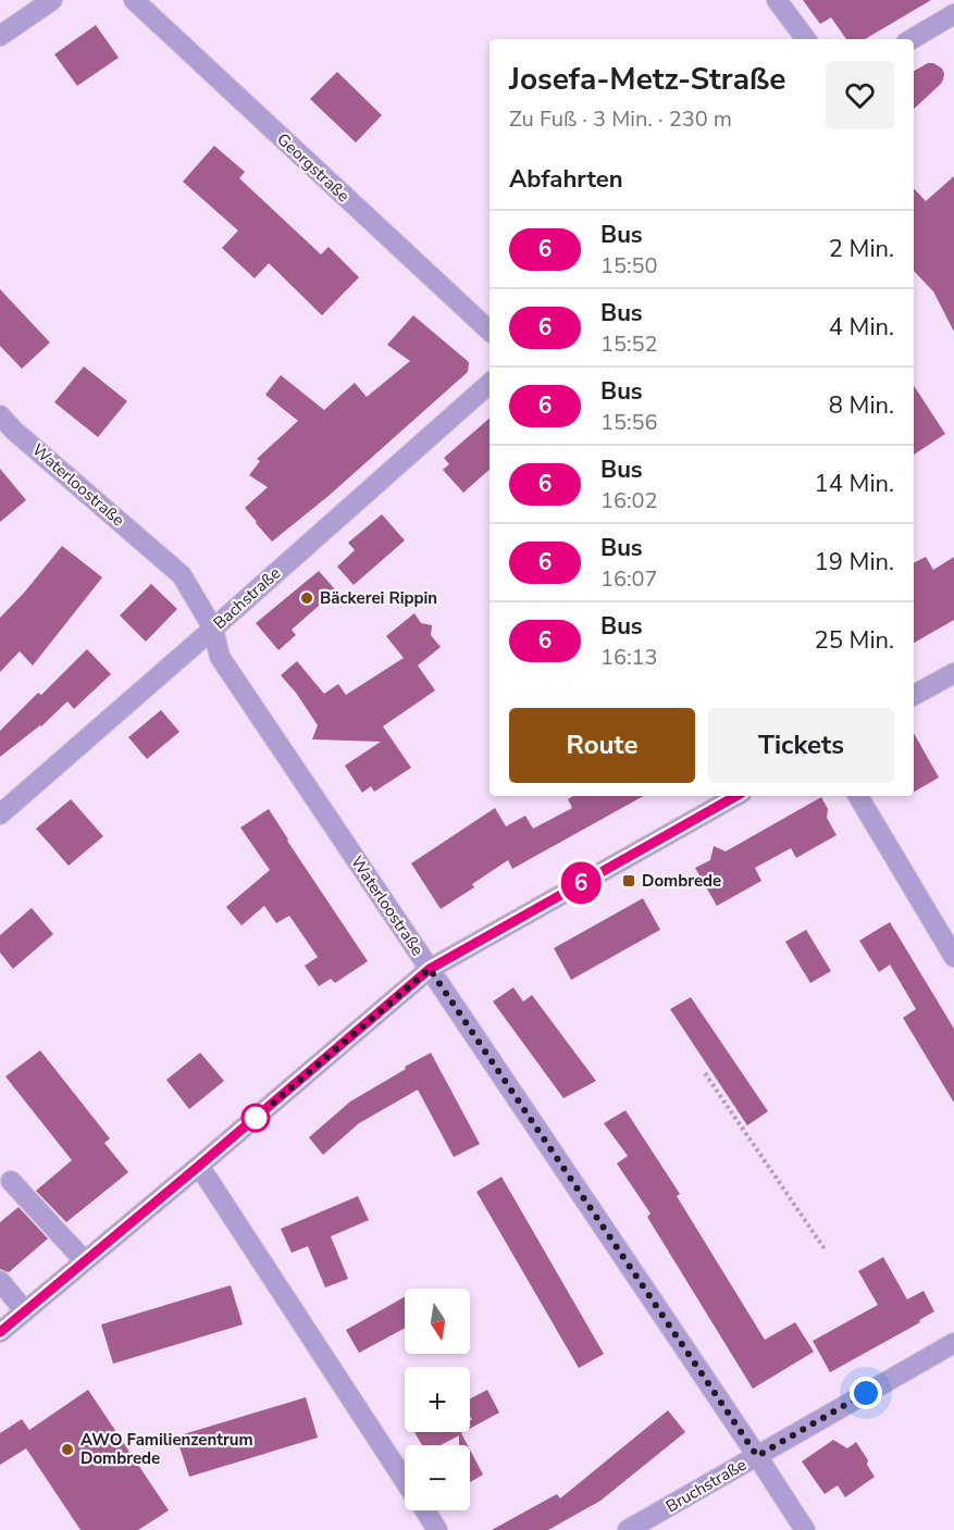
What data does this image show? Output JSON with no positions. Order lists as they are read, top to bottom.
{
  "streets": {
    "street": [
      "Georgstraße",
      "Waterloostraße",
      "Bachstraße",
      "Bruchstraße"
    ]
  },
  "crossings": [
    ["Waterloostraße", "Bachstraße"],
    ["Waterloostraße", "Bruchstraße"]
  ],
  "places": {
    "other": ["Bäckerei Rippin", "AWO Familienzentrum Dombrede"],
    "transit": ["Dombrede"]
  },
  "lines": ["bus line 6"],
  "north": "bottom",
  "page": {
    "on_map": "6",
    "heading": [
      ["Josefa-Metz-Straße", "Zu Fuß · 3 Min. · 230 m"],
      "Abfahrten"
    ],
    "list": [
      {
        "mark": "6",
        "name": "Bus",
        "note": "15:50",
        "value": "2 Min."
      },
      {
        "mark": "6",
        "name": "Bus",
        "note": "15:52",
        "value": "4 Min."
      },
      {
        "mark": "6",
        "name": "Bus",
        "note": "15:56",
        "value": "8 Min."
      },
      {
        "mark": "6",
        "name": "Bus",
        "note": "16:02",
        "value": "14 Min."
      },
      {
        "mark": "6",
        "name": "Bus",
        "note": "16:07",
        "value": "19 Min."
      },
      {
        "mark": "6",
        "name": "Bus",
        "note": "16:13",
        "value": "25 Min."
      }
    ],
    "buttons": ["Route", "Tickets"],
    "map_buttons": ["+", "−"]
  }
}
